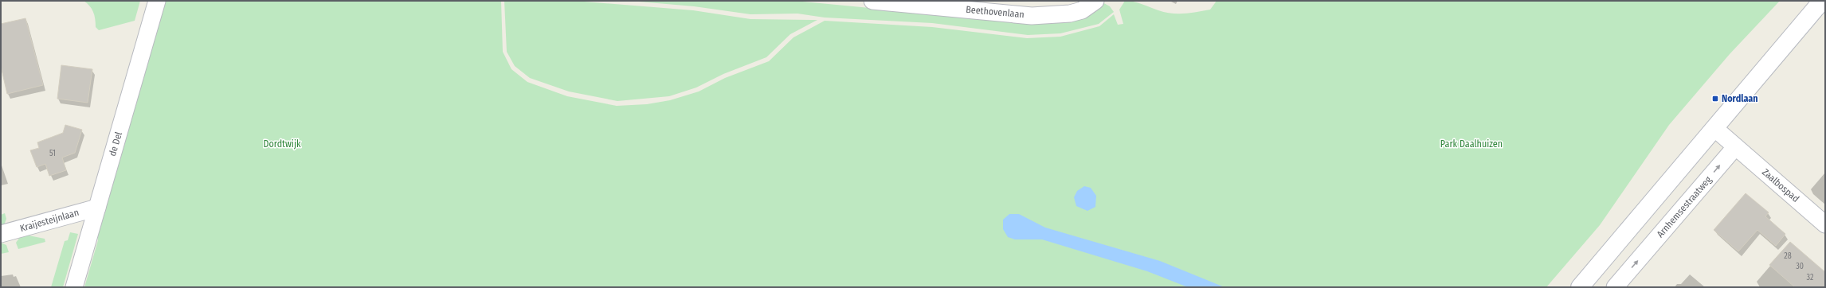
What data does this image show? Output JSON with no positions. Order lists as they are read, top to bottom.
{
  "streets": {
    "street": [
      "Beethovenlaan",
      "de Del",
      "Zaalbospad",
      "Arnhemsestraatweg",
      "Kraijesteijnlaan"
    ]
  },
  "crossings": [
    ["de Del", "Kraijesteijnlaan"],
    ["Zaalbospad", "Arnhemsestraatweg"]
  ],
  "one_way": ["Arnhemsestraatweg"],
  "parks": ["Dordtwijk", "Park Daalhuizen"],
  "places": {
    "transit": ["Nordlaan"]
  },
  "house_numbers": [
    "51",
    "28",
    "30",
    "32"
  ]
}
